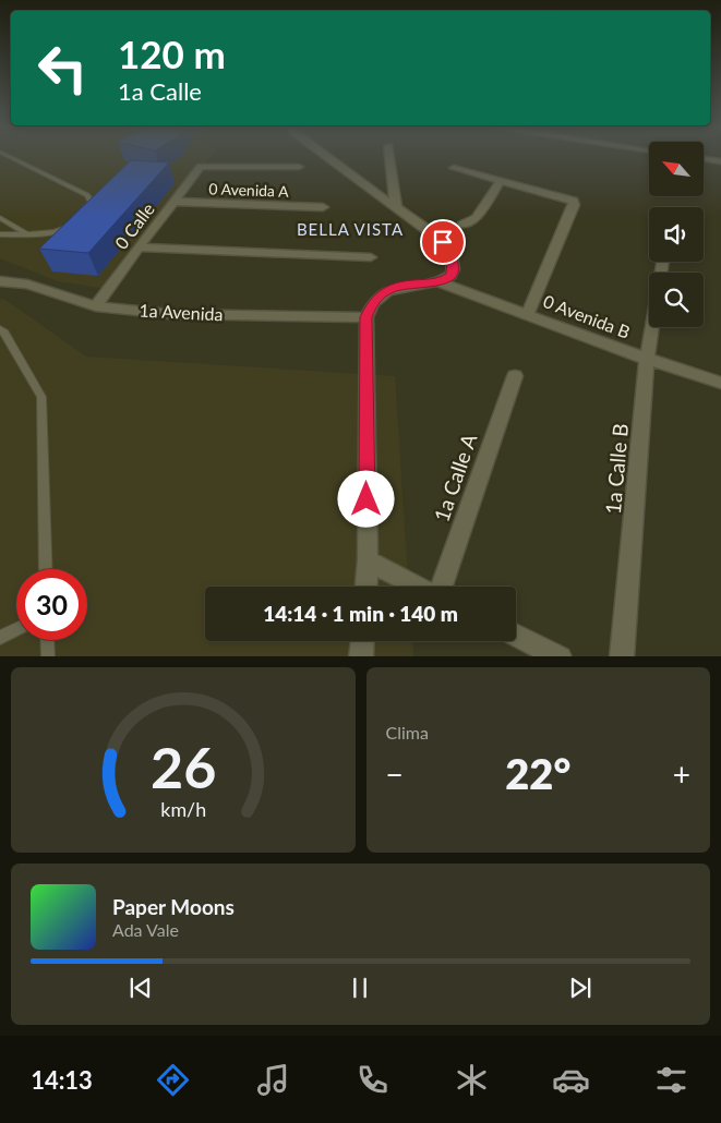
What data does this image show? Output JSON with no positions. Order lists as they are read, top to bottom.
{
  "streets": {
    "street": [
      "0 Avenida A",
      "0 Calle",
      "1a Avenida",
      "0 Avenida B",
      "1a Calle B",
      "1a Calle A"
    ]
  },
  "crossings": [
    ["0 Avenida A", "0 Calle"],
    ["0 Calle", "1a Avenida"],
    ["0 Avenida B", "1a Calle B"]
  ],
  "districts": ["BELLA VISTA"],
  "north": "top left",
  "page": {
    "turn": ["120 m", "1a Calle"],
    "limit": "30",
    "trip": "14:14 · 1 min · 140 m",
    "tile": "Clima",
    "heat": ["−", "22°", "+"],
    "song": ["Paper Moons", "Ada Vale"],
    "tabs": "14:13",
    "gauge": ["26", "km/h"]
  }
}
